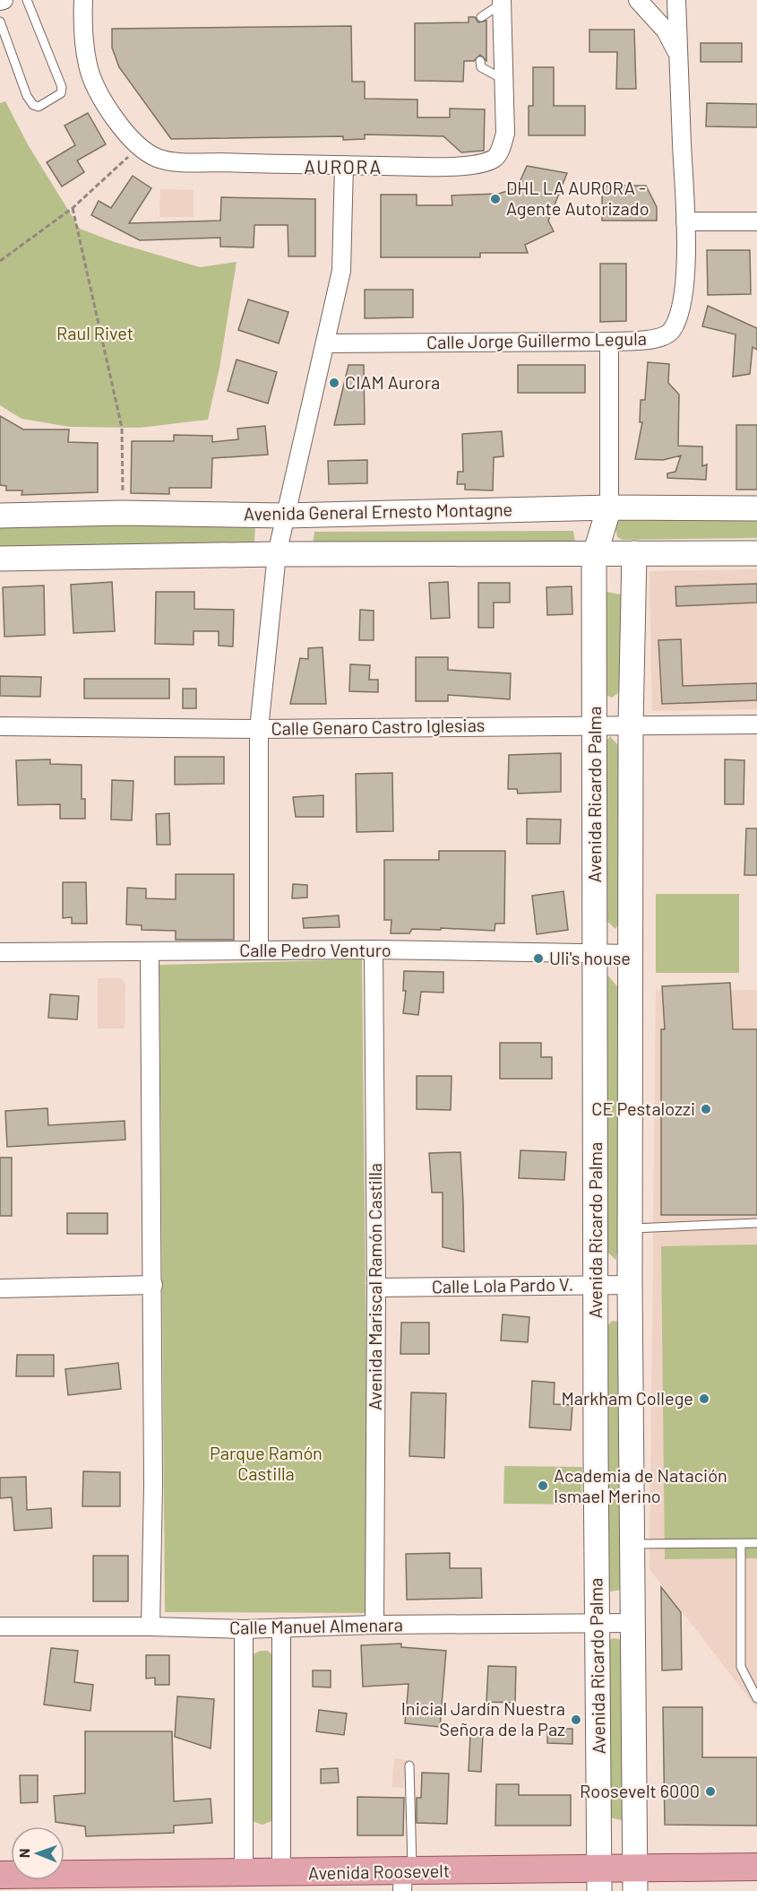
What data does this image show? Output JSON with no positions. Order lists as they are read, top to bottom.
{
  "streets": {
    "main road": ["Avenida General Ernesto Montagne", "Avenida Ricardo Palma", "Avenida Roosevelt"],
    "street": [
      "Calle Jorge Guillermo Legula",
      "Calle Genaro Castro Iglesias",
      "Calle Pedro Venturo",
      "Calle Lola Pardo V.",
      "Avenida Mariscal Ramón Castilla",
      "Calle Manuel Almenara"
    ]
  },
  "crossings": [
    ["Avenida General Ernesto Montagne", "Avenida Ricardo Palma"],
    ["Calle Genaro Castro Iglesias", "Avenida Ricardo Palma"],
    ["Avenida Ricardo Palma", "Calle Pedro Venturo"],
    ["Avenida Ricardo Palma", "Calle Lola Pardo V."],
    ["Avenida Ricardo Palma", "Calle Manuel Almenara"],
    ["Avenida Ricardo Palma", "Avenida Roosevelt"],
    ["Calle Pedro Venturo", "Avenida Mariscal Ramón Castilla"],
    ["Calle Lola Pardo V.", "Avenida Mariscal Ramón Castilla"],
    ["Avenida Mariscal Ramón Castilla", "Calle Manuel Almenara"]
  ],
  "districts": ["AURORA"],
  "parks": ["Raul Rivet", "Parque Ramón Castilla"],
  "places": [
    "DHL LA AURORA - Agente Autorizado",
    "CIAM Aurora",
    "Uli's house",
    "CE Pestalozzi",
    "Markham College",
    "Academia de Natación Ismael Merino",
    "Inicial Jardín Nuestra Señora de la Paz",
    "Roosevelt 6000"
  ],
  "north": "left"
}
